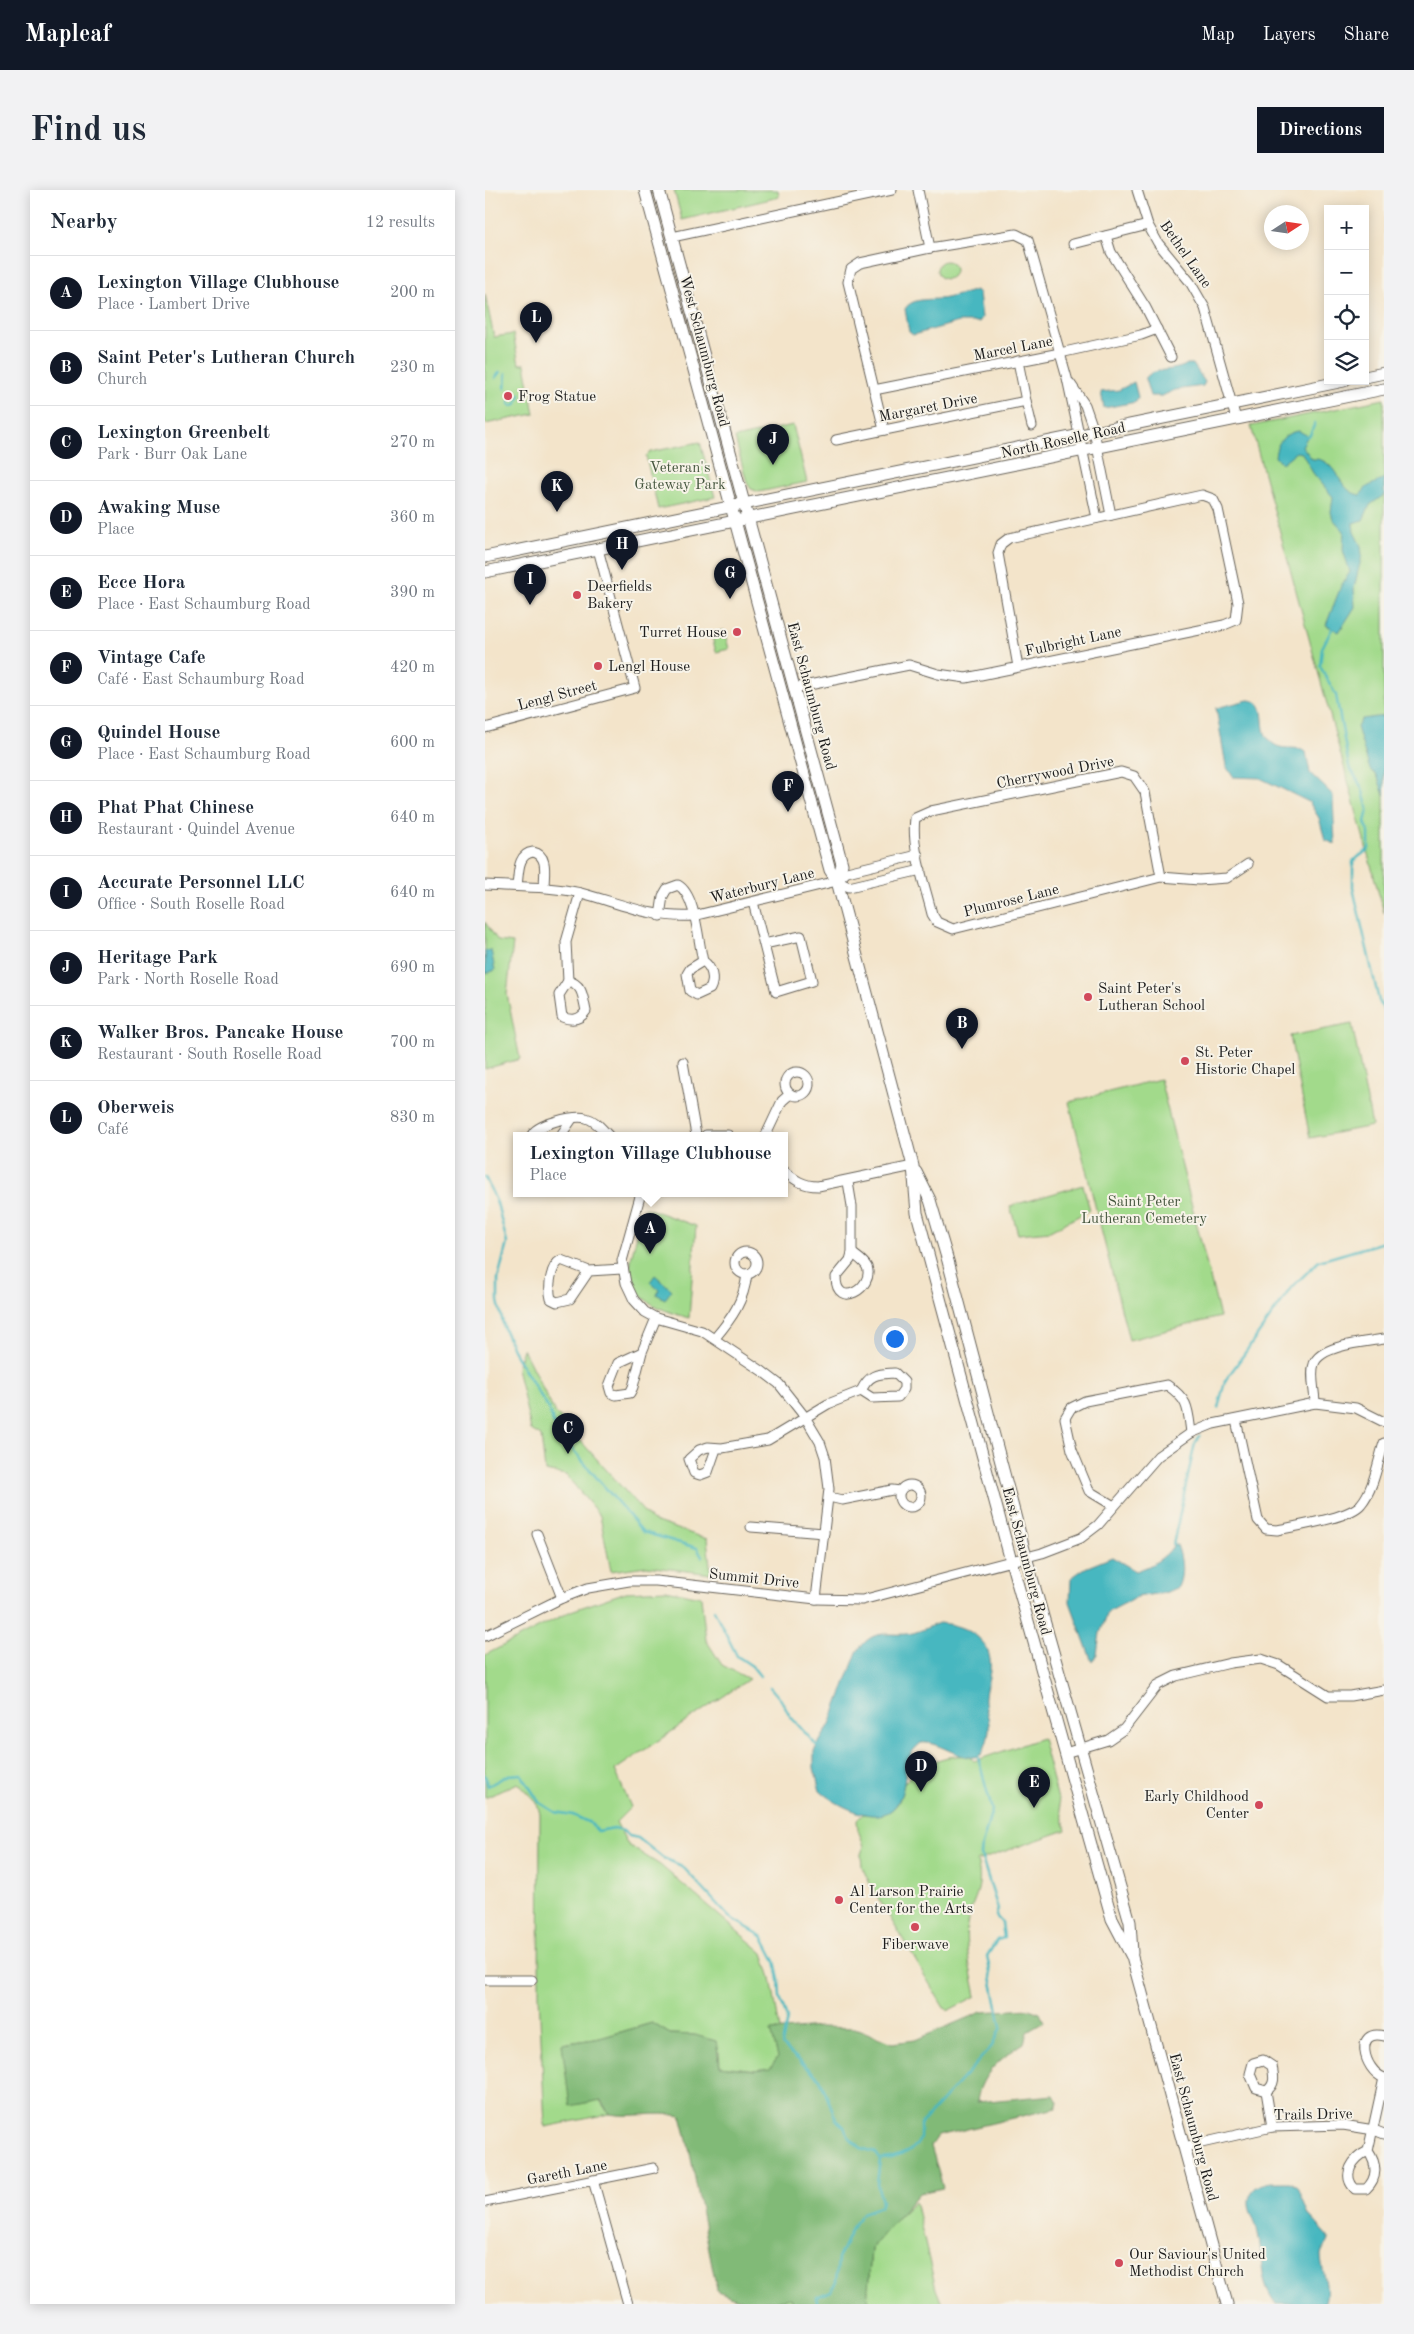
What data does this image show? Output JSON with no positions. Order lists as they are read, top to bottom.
{
  "streets": {
    "main road": ["West Schaumburg Road", "North Roselle Road", "East Schaumburg Road"],
    "street": [
      "Bethel Lane",
      "Marcel Lane",
      "Margaret Drive",
      "Fulbright Lane",
      "Lengl Street",
      "Cherrywood Drive",
      "Waterbury Lane",
      "Plumrose Lane",
      "Summit Drive",
      "Trails Drive",
      "Gareth Lane"
    ]
  },
  "crossings": [
    ["Bethel Lane", "North Roselle Road"],
    ["West Schaumburg Road", "North Roselle Road"],
    ["West Schaumburg Road", "East Schaumburg Road"],
    ["North Roselle Road", "Lengl Street"],
    ["North Roselle Road", "East Schaumburg Road"],
    ["Fulbright Lane", "East Schaumburg Road"],
    ["East Schaumburg Road", "Waterbury Lane"],
    ["East Schaumburg Road", "Summit Drive"],
    ["East Schaumburg Road", "Trails Drive"],
    ["Cherrywood Drive", "Waterbury Lane"],
    ["Cherrywood Drive", "Plumrose Lane"],
    ["Waterbury Lane", "Plumrose Lane"]
  ],
  "parks": ["Veteran's Gateway Park", "Saint Peter Lutheran Cemetery"],
  "places": [
    "Frog Statue",
    "Deerfields Bakery",
    "Turret House",
    "Lengl House",
    "Saint Peter's Lutheran School",
    "St. Peter Historic Chapel",
    "Early Childhood Center",
    "Al Larson Prairie Center for the Arts",
    "Fiberwave",
    "Our Saviour's United Methodist Church"
  ],
  "north": "right",
  "page": {
    "header": "Mapleaf",
    "nav": ["Map", "Layers", "Share"],
    "buttons": "Directions",
    "title": "Find us",
    "heading": ["Nearby", "12 results"],
    "map_buttons": ["+", "−"],
    "list": [
      {
        "mark": "A",
        "name": "Lexington Village Clubhouse",
        "note": "Place · Lambert Drive",
        "value": "200 m"
      },
      {
        "mark": "B",
        "name": "Saint Peter's Lutheran Church",
        "note": "Church",
        "value": "230 m"
      },
      {
        "mark": "C",
        "name": "Lexington Greenbelt",
        "note": "Park · Burr Oak Lane",
        "value": "270 m"
      },
      {
        "mark": "D",
        "name": "Awaking Muse",
        "note": "Place",
        "value": "360 m"
      },
      {
        "mark": "E",
        "name": "Ecce Hora",
        "note": "Place · East Schaumburg Road",
        "value": "390 m"
      },
      {
        "mark": "F",
        "name": "Vintage Cafe",
        "note": "Café · East Schaumburg Road",
        "value": "420 m"
      },
      {
        "mark": "G",
        "name": "Quindel House",
        "note": "Place · East Schaumburg Road",
        "value": "600 m"
      },
      {
        "mark": "H",
        "name": "Phat Phat Chinese",
        "note": "Restaurant · Quindel Avenue",
        "value": "640 m"
      },
      {
        "mark": "I",
        "name": "Accurate Personnel LLC",
        "note": "Office · South Roselle Road",
        "value": "640 m"
      },
      {
        "mark": "J",
        "name": "Heritage Park",
        "note": "Park · North Roselle Road",
        "value": "690 m"
      },
      {
        "mark": "K",
        "name": "Walker Bros. Pancake House",
        "note": "Restaurant · South Roselle Road",
        "value": "700 m"
      },
      {
        "mark": "L",
        "name": "Oberweis",
        "note": "Café",
        "value": "830 m"
      }
    ],
    "pins": [
      "L",
      "J",
      "K",
      "H",
      "G",
      "I",
      "F",
      "B",
      "A",
      "C",
      "D",
      "E"
    ],
    "popup": ["Lexington Village Clubhouse", "Place"]
  }
}
